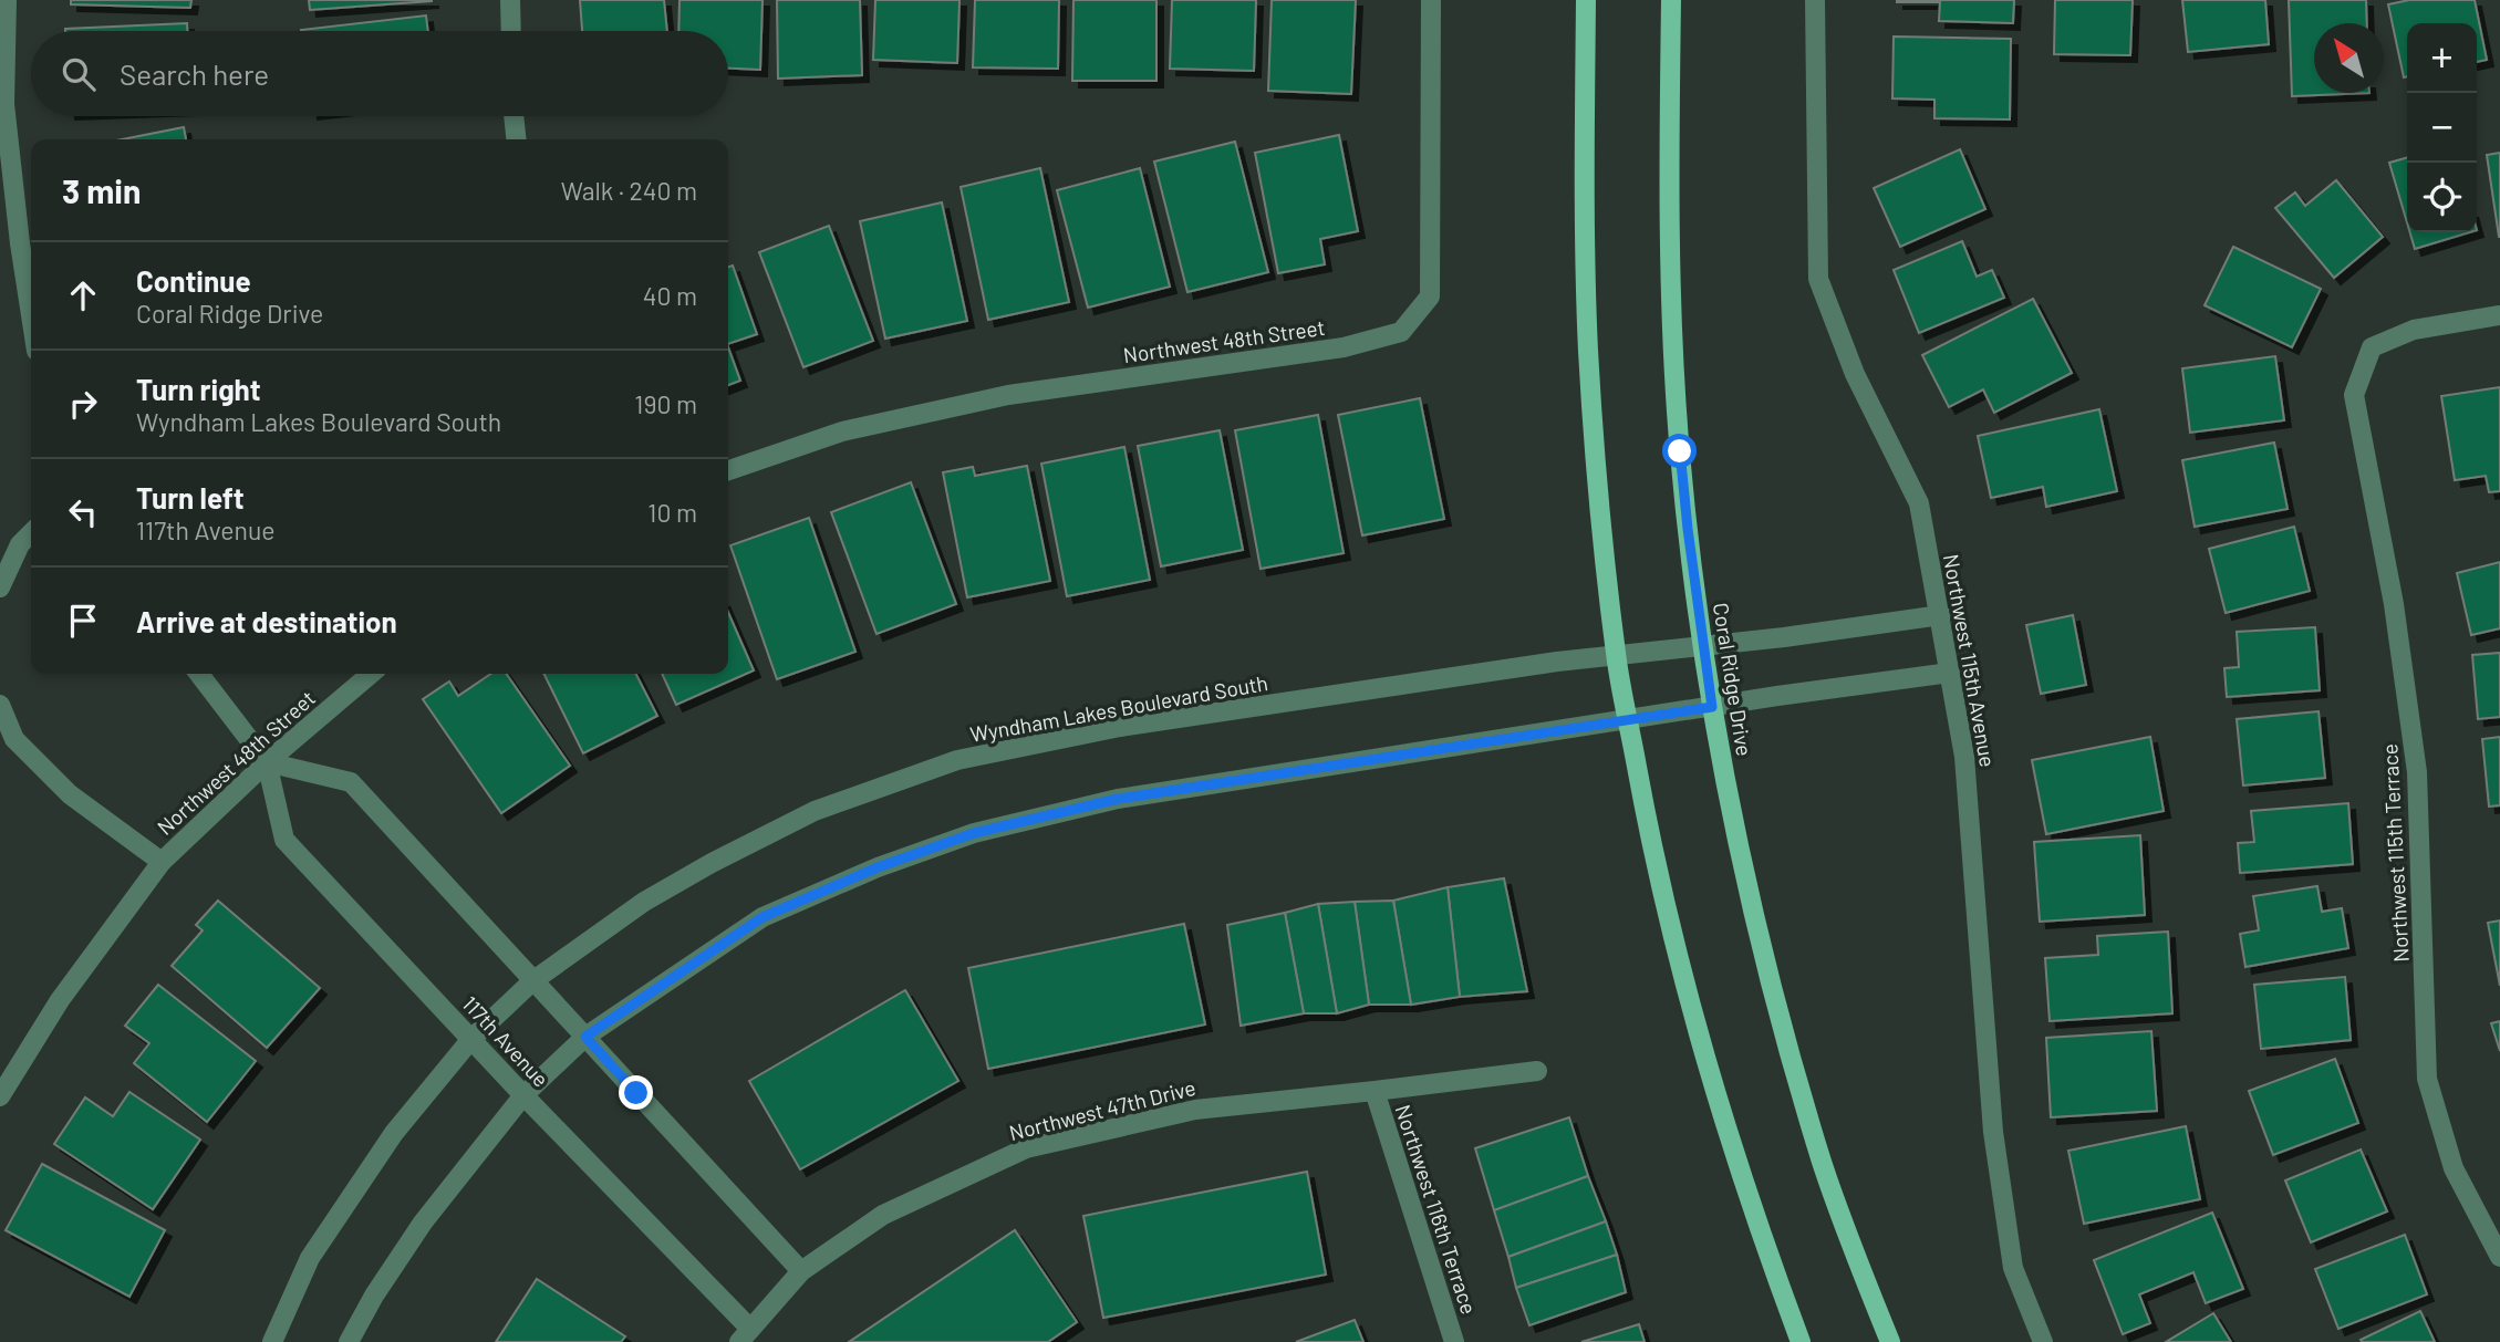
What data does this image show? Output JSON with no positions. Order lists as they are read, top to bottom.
{
  "streets": {
    "main road": ["Coral Ridge Drive"],
    "street": [
      "Northwest 48th Street",
      "Northwest 115th Avenue",
      "Wyndham Lakes Boulevard South",
      "Northwest 115th Terrace",
      "117th Avenue",
      "Northwest 47th Drive",
      "Northwest 116th Terrace"
    ]
  },
  "crossings": [
    ["Northwest 48th Street", "117th Avenue"],
    ["Coral Ridge Drive", "Wyndham Lakes Boulevard South"],
    ["Wyndham Lakes Boulevard South", "117th Avenue"],
    ["117th Avenue", "Northwest 47th Drive"],
    ["Northwest 47th Drive", "Northwest 116th Terrace"]
  ],
  "north": "top left",
  "page": {
    "map_buttons": ["+", "−"],
    "search": "Search here",
    "heading": ["3 min", "Walk · 240 m"],
    "list": [
      ["Continue", "Coral Ridge Drive", "40 m"],
      ["Turn right", "Wyndham Lakes Boulevard South", "190 m"],
      ["Turn left", "117th Avenue", "10 m"],
      "Arrive at destination"
    ]
  }
}
